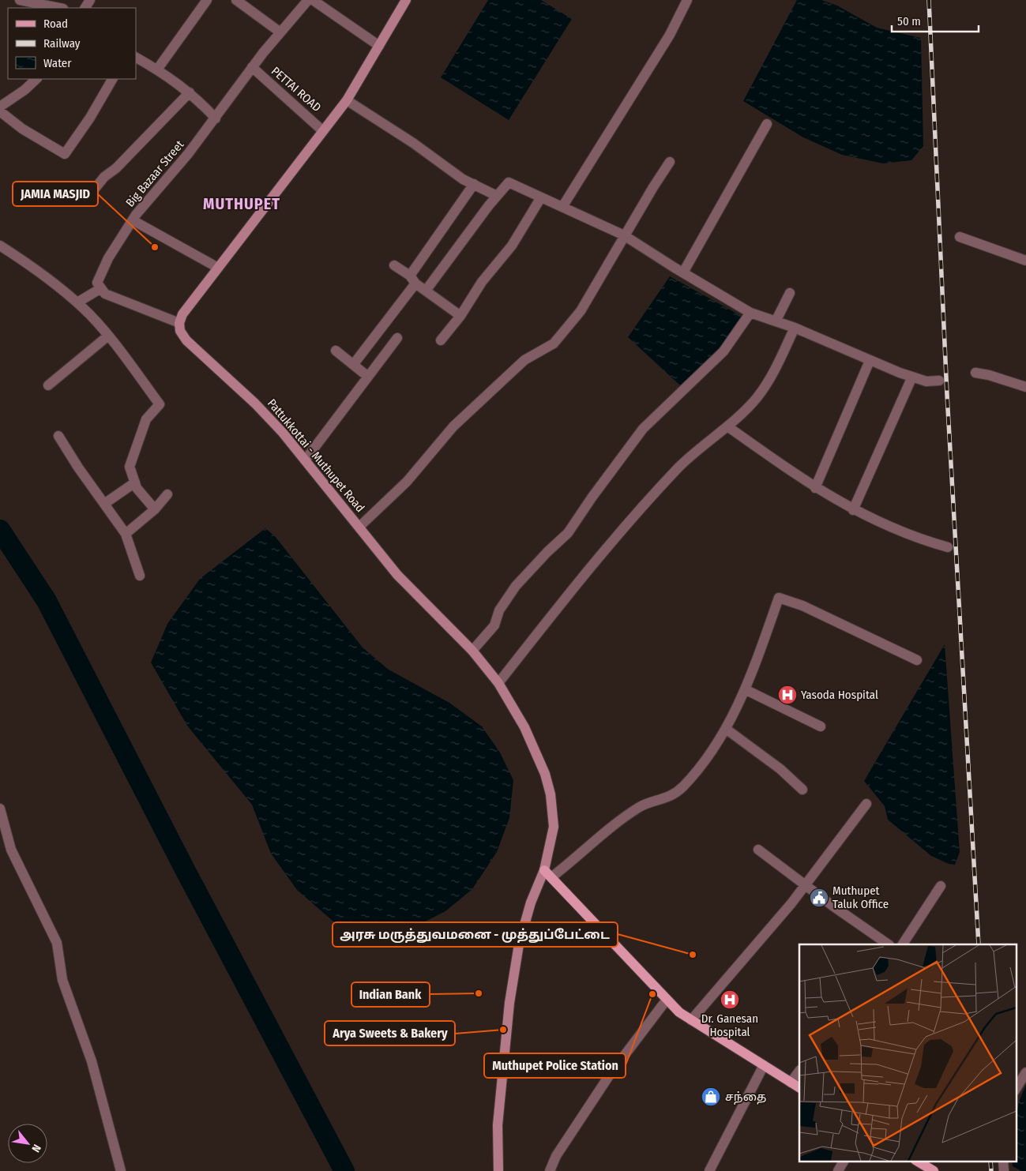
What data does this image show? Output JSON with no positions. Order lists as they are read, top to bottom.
{
  "streets": {
    "main road": ["Pattukkottai - Muthupet Road"],
    "street": ["PETTAI ROAD", "Big Bazaar Street"]
  },
  "crossings": [
    ["PETTAI ROAD", "Big Bazaar Street"]
  ],
  "districts": ["MUTHUPET"],
  "places": {
    "other": [
      "JAMIA MASJID",
      "அரசு மருத்துவமனை - முத்துப்பேட்டை",
      "Indian Bank",
      "Muthupet Police Station",
      "Arya Sweets & Bakery"
    ],
    "hospital": ["Yasoda Hospital", "Dr. Ganesan Hospital"],
    "public building": ["Muthupet Taluk Office"],
    "shop": ["சந்தை"]
  },
  "legend": ["Road", "Railway", "Water"],
  "scale_bar": "50 m",
  "north": "bottom right"
}
